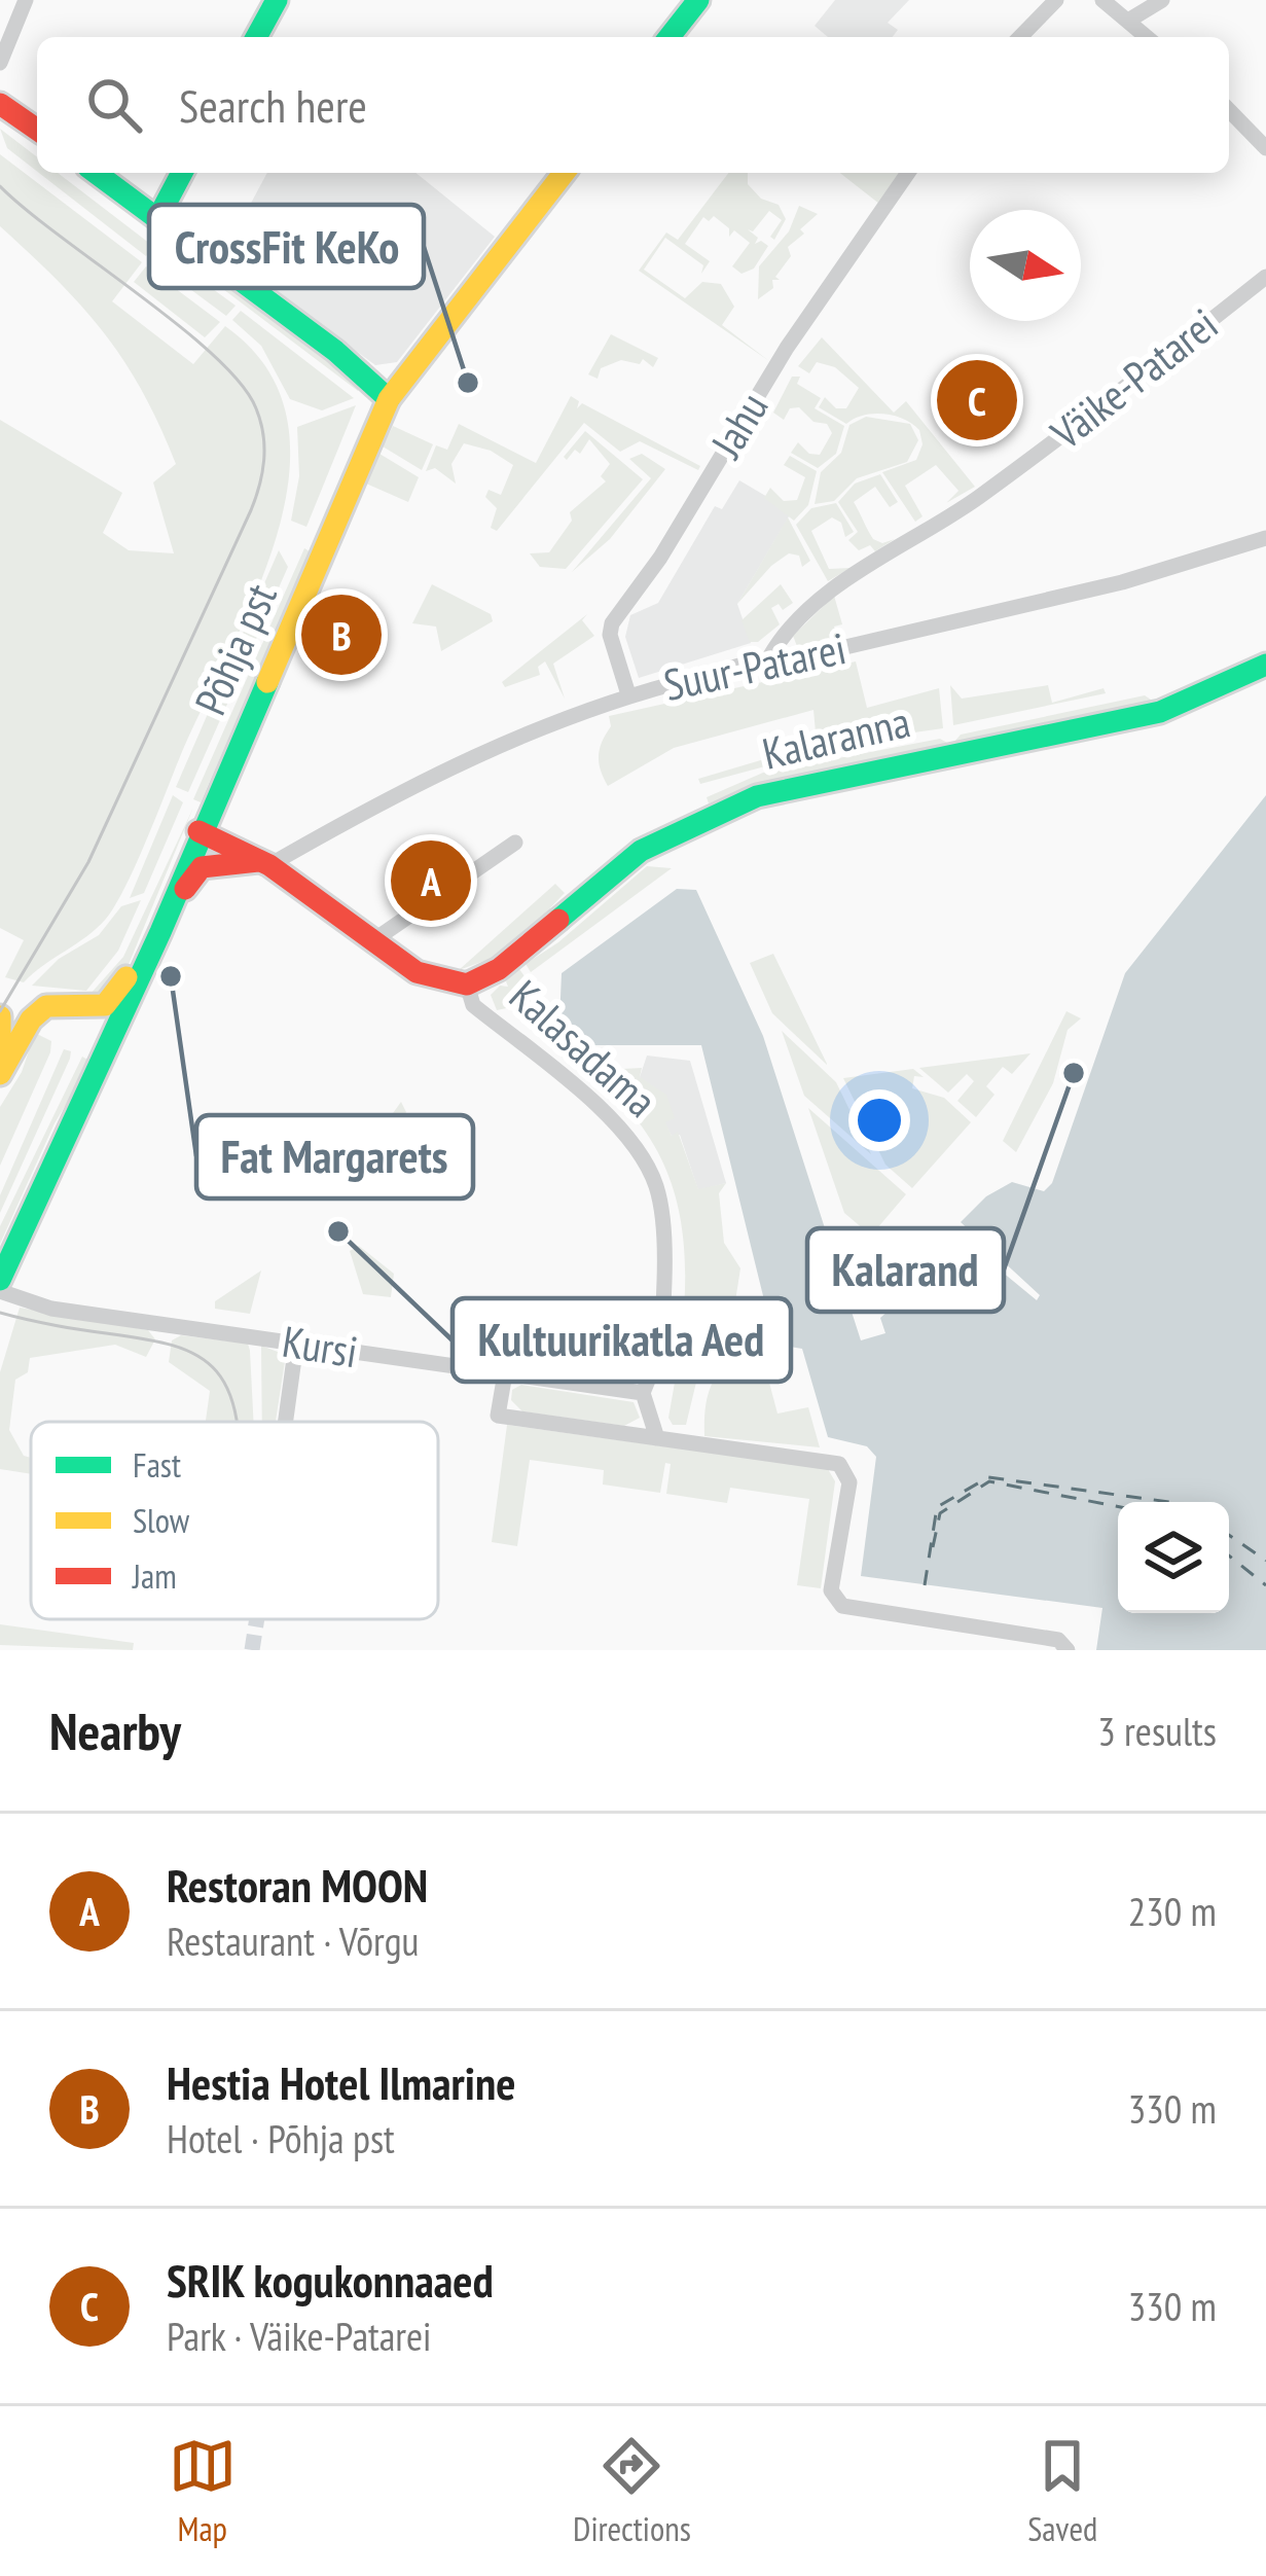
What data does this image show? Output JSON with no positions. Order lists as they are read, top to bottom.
{
  "streets": {
    "main road": ["Põhja pst", "Kalaranna", "Kalasadama"],
    "street": [
      "Väike-Patarei",
      "Jahu",
      "Suur-Patarei",
      "Kursi"
    ]
  },
  "crossings": [
    ["Väike-Patarei", "Suur-Patarei"],
    ["Jahu", "Suur-Patarei"],
    ["Põhja pst", "Kalasadama"],
    ["Suur-Patarei", "Kalasadama"],
    ["Kalaranna", "Kalasadama"],
    ["Kalasadama", "Kursi"]
  ],
  "places": [
    "CrossFit KeKo",
    "Fat Margarets",
    "Kalarand",
    "Kultuurikatla Aed"
  ],
  "legend": ["Fast", "Slow", "Jam"],
  "north": "right",
  "page": {
    "search": "Search here",
    "pins": ["C", "B", "A"],
    "heading": ["Nearby", "3 results"],
    "list": [
      {
        "mark": "A",
        "name": "Restoran MOON",
        "note": "Restaurant · Võrgu",
        "value": "230 m"
      },
      {
        "mark": "B",
        "name": "Hestia Hotel Ilmarine",
        "note": "Hotel · Põhja pst",
        "value": "330 m"
      },
      {
        "mark": "C",
        "name": "SRIK kogukonnaaed",
        "note": "Park · Väike-Patarei",
        "value": "330 m"
      }
    ],
    "nav": ["Map", "Directions", "Saved"]
  }
}
